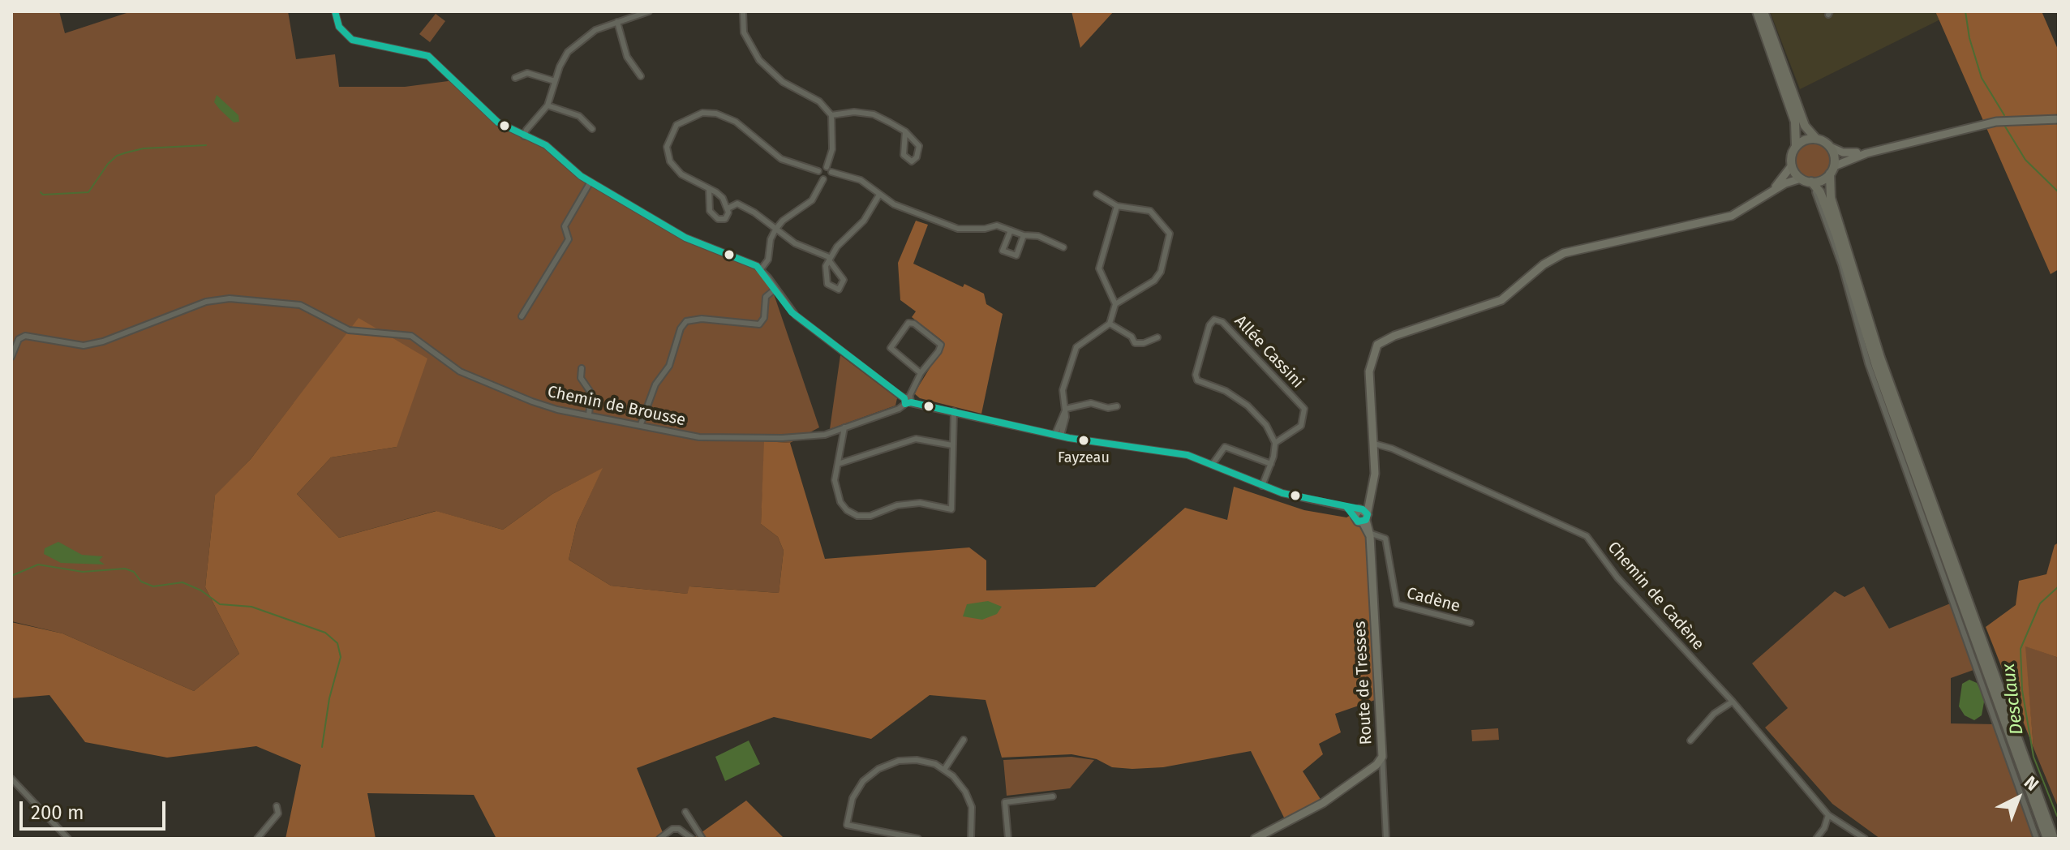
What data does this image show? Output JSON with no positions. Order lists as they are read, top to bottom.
{
  "streets": {
    "street": [
      "Allée Cassini",
      "Chemin de Brousse",
      "Chemin de Cadène",
      "Cadène",
      "Route de Tresses"
    ]
  },
  "crossings": [
    ["Cadène", "Route de Tresses"]
  ],
  "water": ["Desclaux"],
  "places": ["Fayzeau"],
  "scale_bar": "200 m",
  "north": "top right"
}
